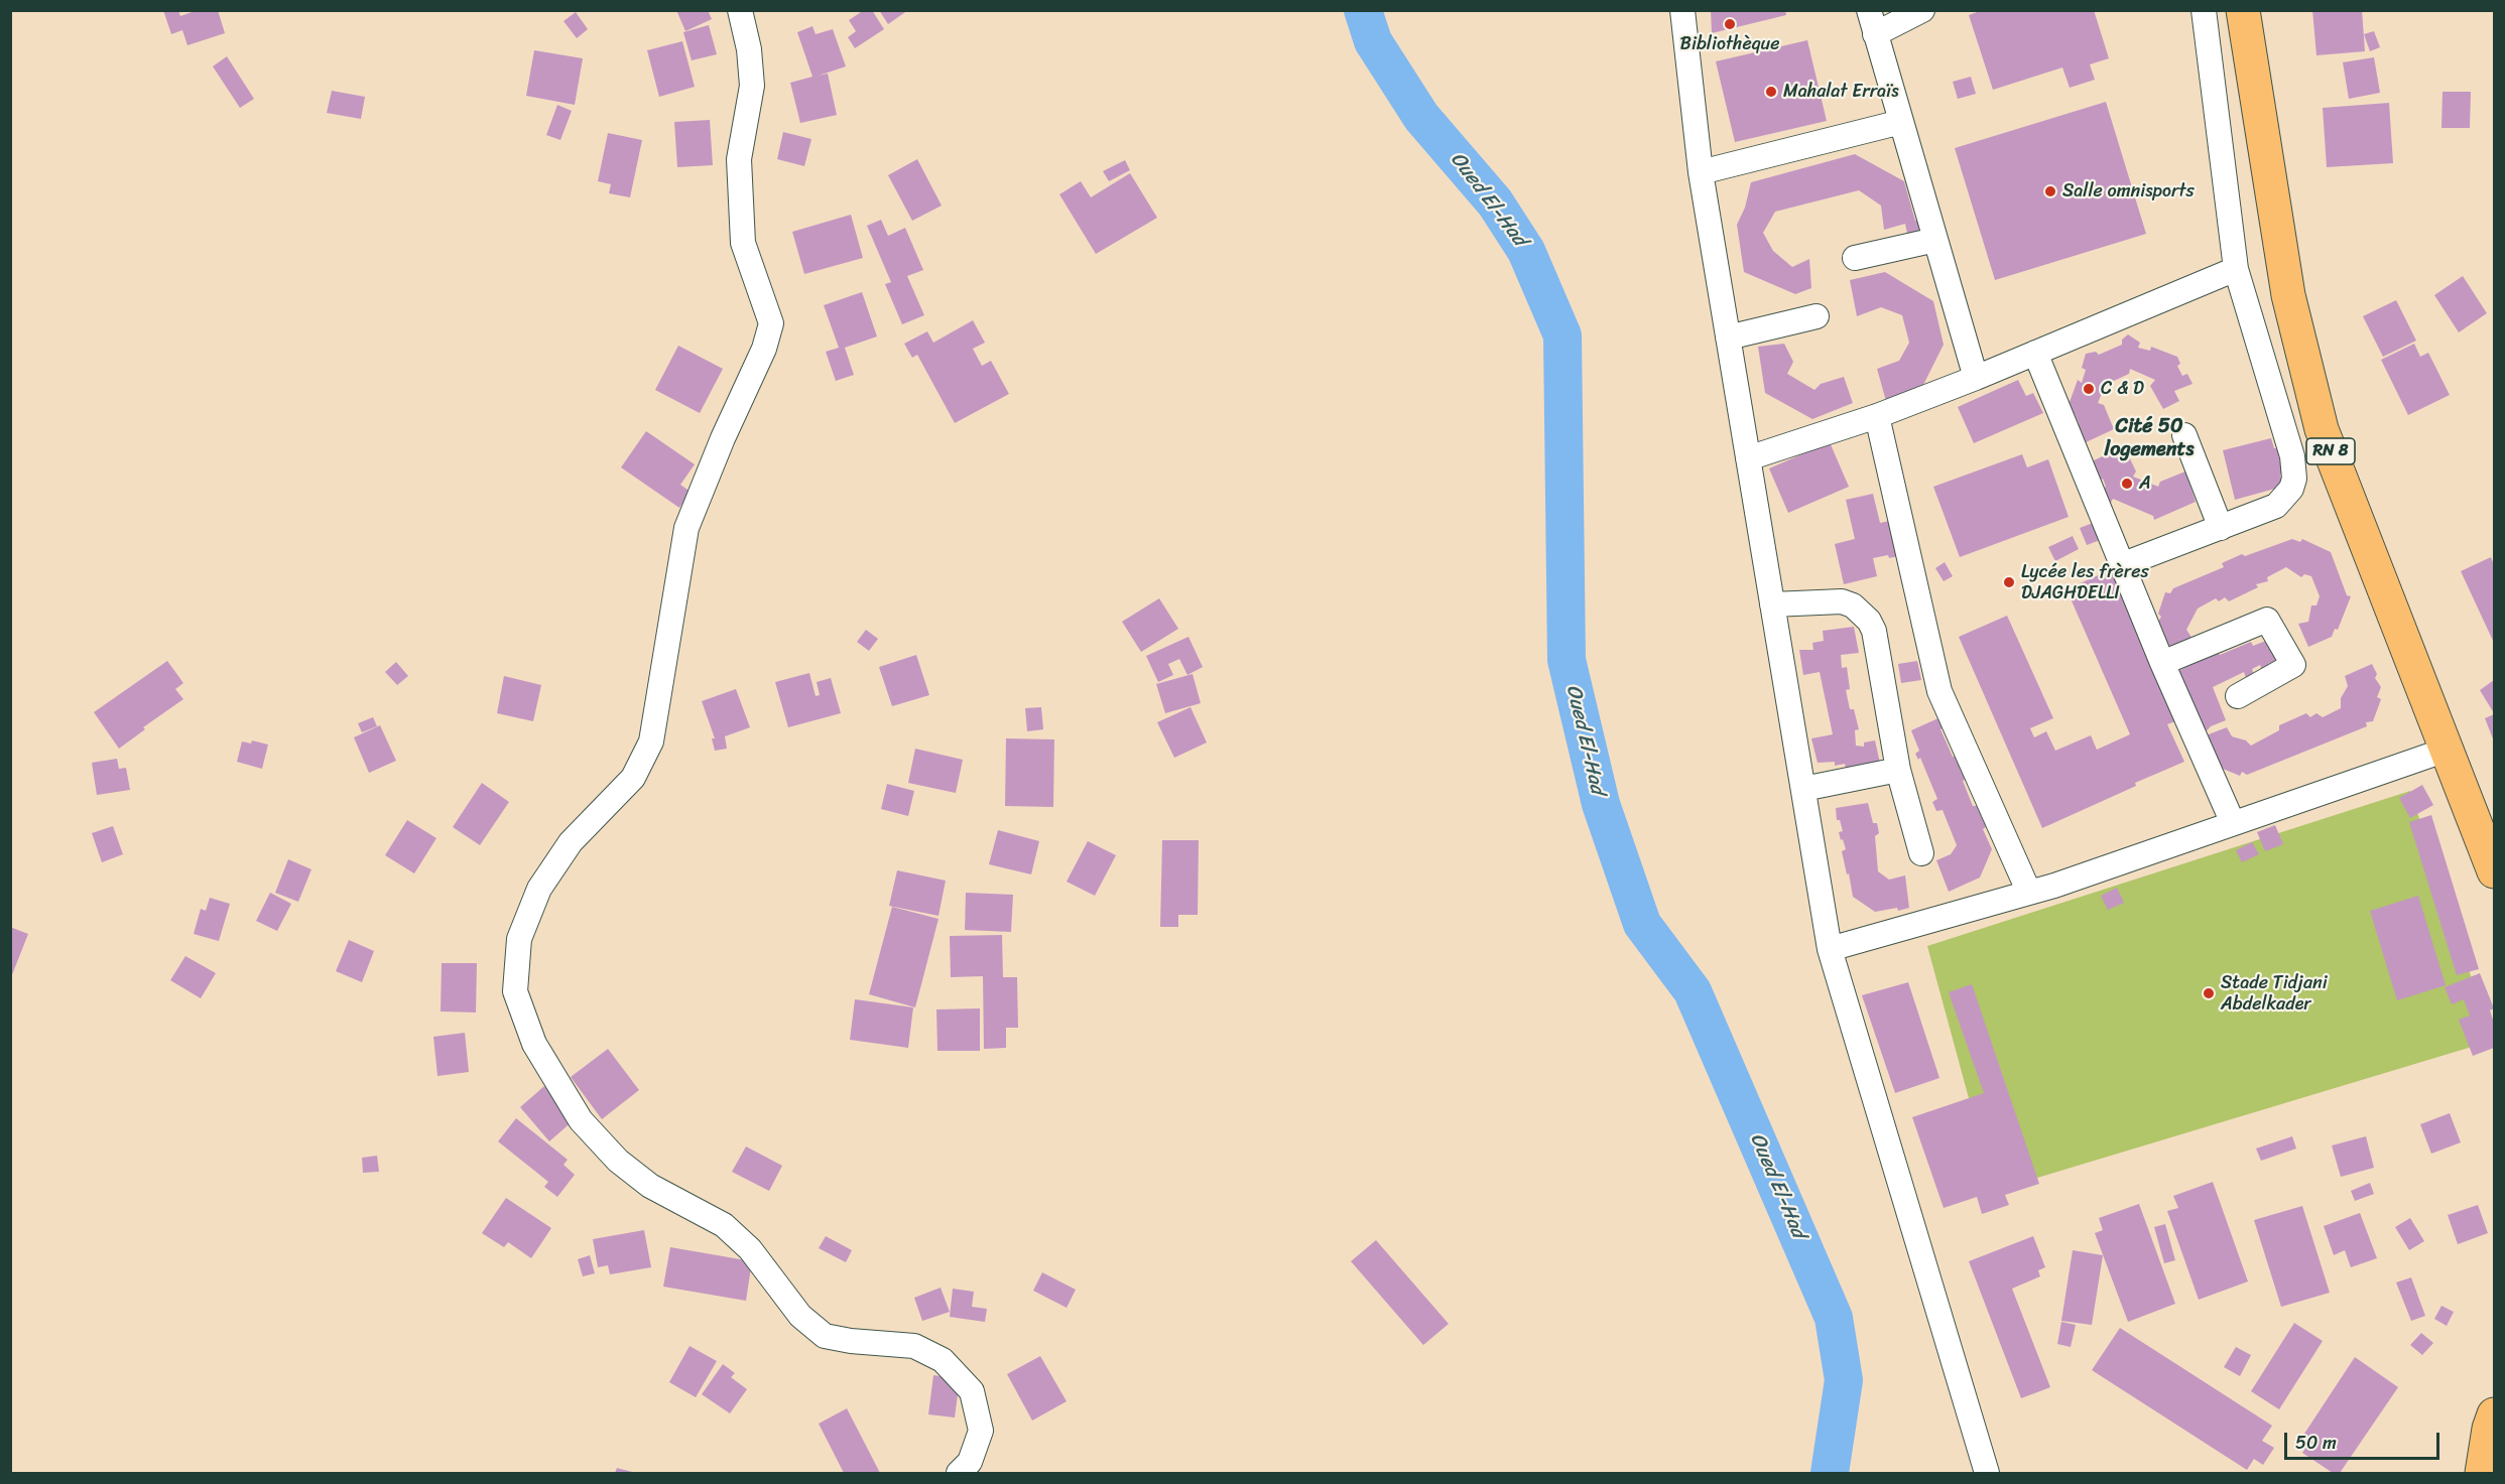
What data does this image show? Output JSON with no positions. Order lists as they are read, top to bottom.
{
  "streets": {
    "main road": ["RN 8"]
  },
  "districts": ["Cité 50 logements"],
  "water": ["Oued El-Had"],
  "places": [
    "Bibliothèque",
    "Mahalat Erraïs",
    "Salle omnisports",
    "C & D",
    "A",
    "Lycée les frères DJAGHDELLI",
    "Stade Tidjani Abdelkader"
  ],
  "scale_bar": "50 m"
}
